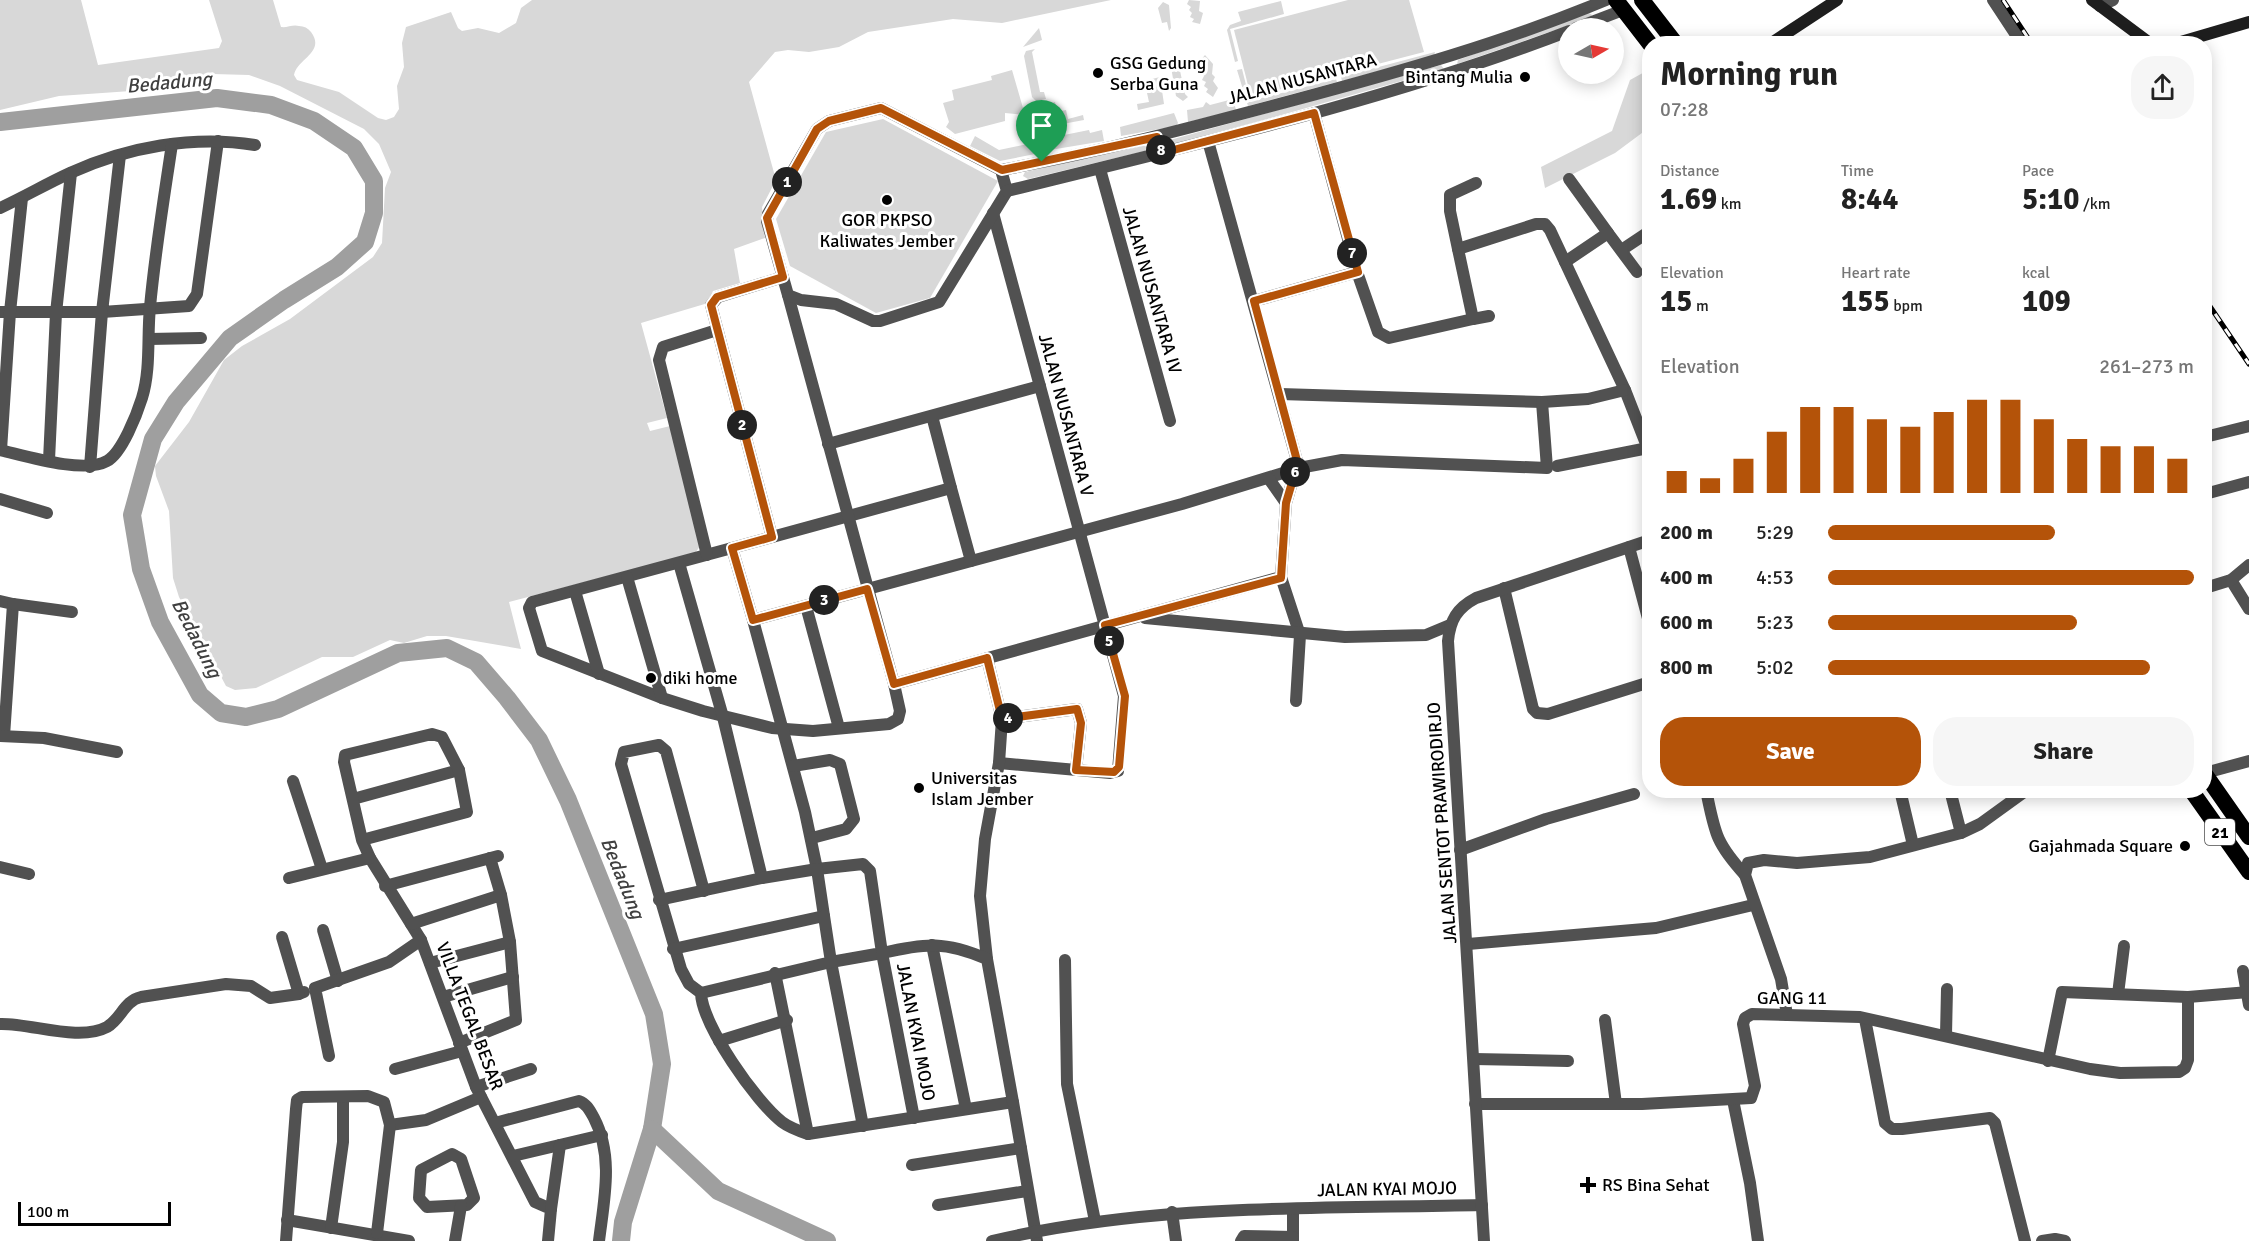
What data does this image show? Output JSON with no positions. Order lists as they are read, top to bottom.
{
  "streets": {
    "highway": ["21"],
    "street": [
      "JALAN NUSANTARA",
      "JALAN NUSANTARA IV",
      "JALAN NUSANTARA V",
      "JALAN SENTOT PRAWIRODIRJO",
      "GANG 11",
      "VILLA TEGAL BESAR",
      "JALAN KYAI MOJO"
    ]
  },
  "crossings": [
    ["JALAN NUSANTARA", "JALAN NUSANTARA IV"],
    ["JALAN SENTOT PRAWIRODIRJO", "GANG 11"],
    ["JALAN SENTOT PRAWIRODIRJO", "JALAN KYAI MOJO"]
  ],
  "water": ["Bedadung"],
  "places": {
    "other": [
      "GSG Gedung Serba Guna",
      "Bintang Mulia",
      "GOR PKPSO Kaliwates Jember",
      "diki home",
      "Universitas Islam Jember",
      "Gajahmada Square"
    ],
    "health": ["RS Bina Sehat"]
  },
  "scale_bar": "100 m",
  "north": "right",
  "page": {
    "heading": ["Morning run", "07:28"],
    "pins": [
      "8",
      "1",
      "7",
      "2",
      "6",
      "3",
      "5",
      "4"
    ],
    "stats": [
      ["Distance", "1.69 km"],
      ["Time", "8:44"],
      ["Pace", "5:10 /km"],
      ["Elevation", "15 m"],
      ["Heart rate", "155 bpm"],
      ["kcal", "109"]
    ],
    "chart": ["Elevation", "261–273 m"],
    "list": [
      {
        "name": "200 m",
        "note": "5:29"
      },
      {
        "name": "400 m",
        "note": "4:53"
      },
      {
        "name": "600 m",
        "note": "5:23"
      },
      {
        "name": "800 m",
        "note": "5:02"
      }
    ],
    "buttons": ["Save", "Share"],
    "scale": "100 m"
  }
}
